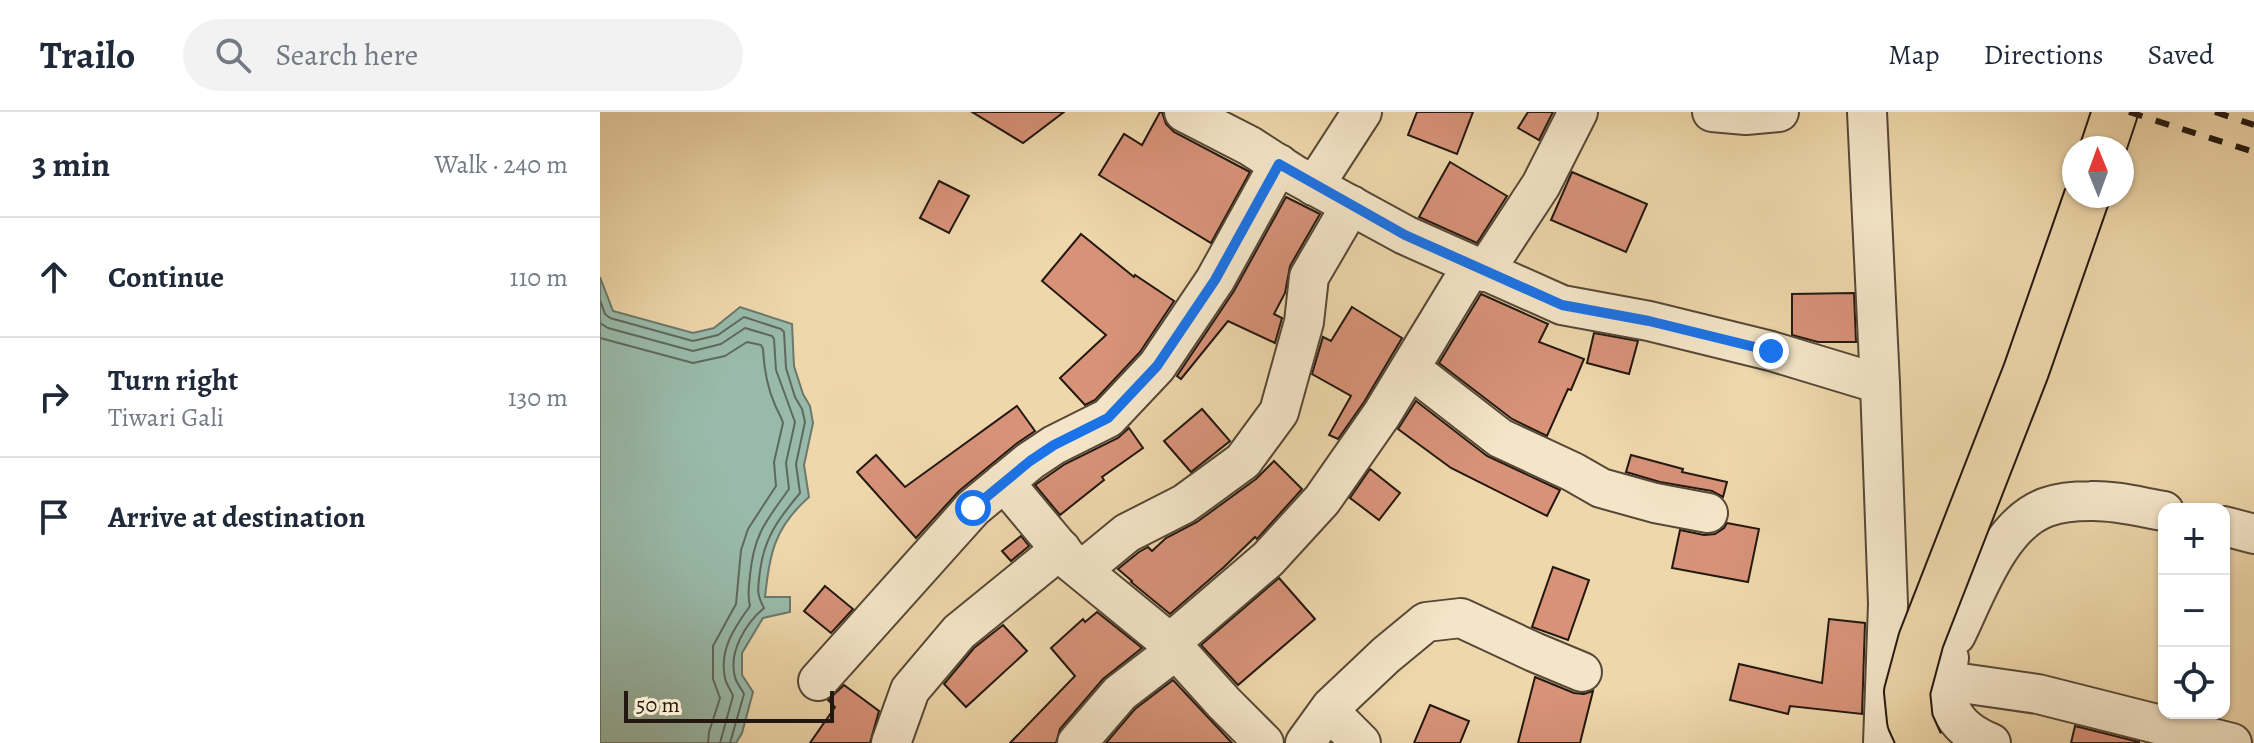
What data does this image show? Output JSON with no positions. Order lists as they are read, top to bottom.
{
  "scale_bar": "50 m",
  "north": "top",
  "page": {
    "header": "Trailo",
    "search": "Search here",
    "nav": ["Map", "Directions", "Saved"],
    "heading": ["3 min", "Walk · 240 m"],
    "list": [
      ["Continue", "110 m"],
      ["Turn right", "Tiwari Gali", "130 m"],
      "Arrive at destination"
    ],
    "map_buttons": ["+", "−"],
    "scale": "50 m"
  }
}
